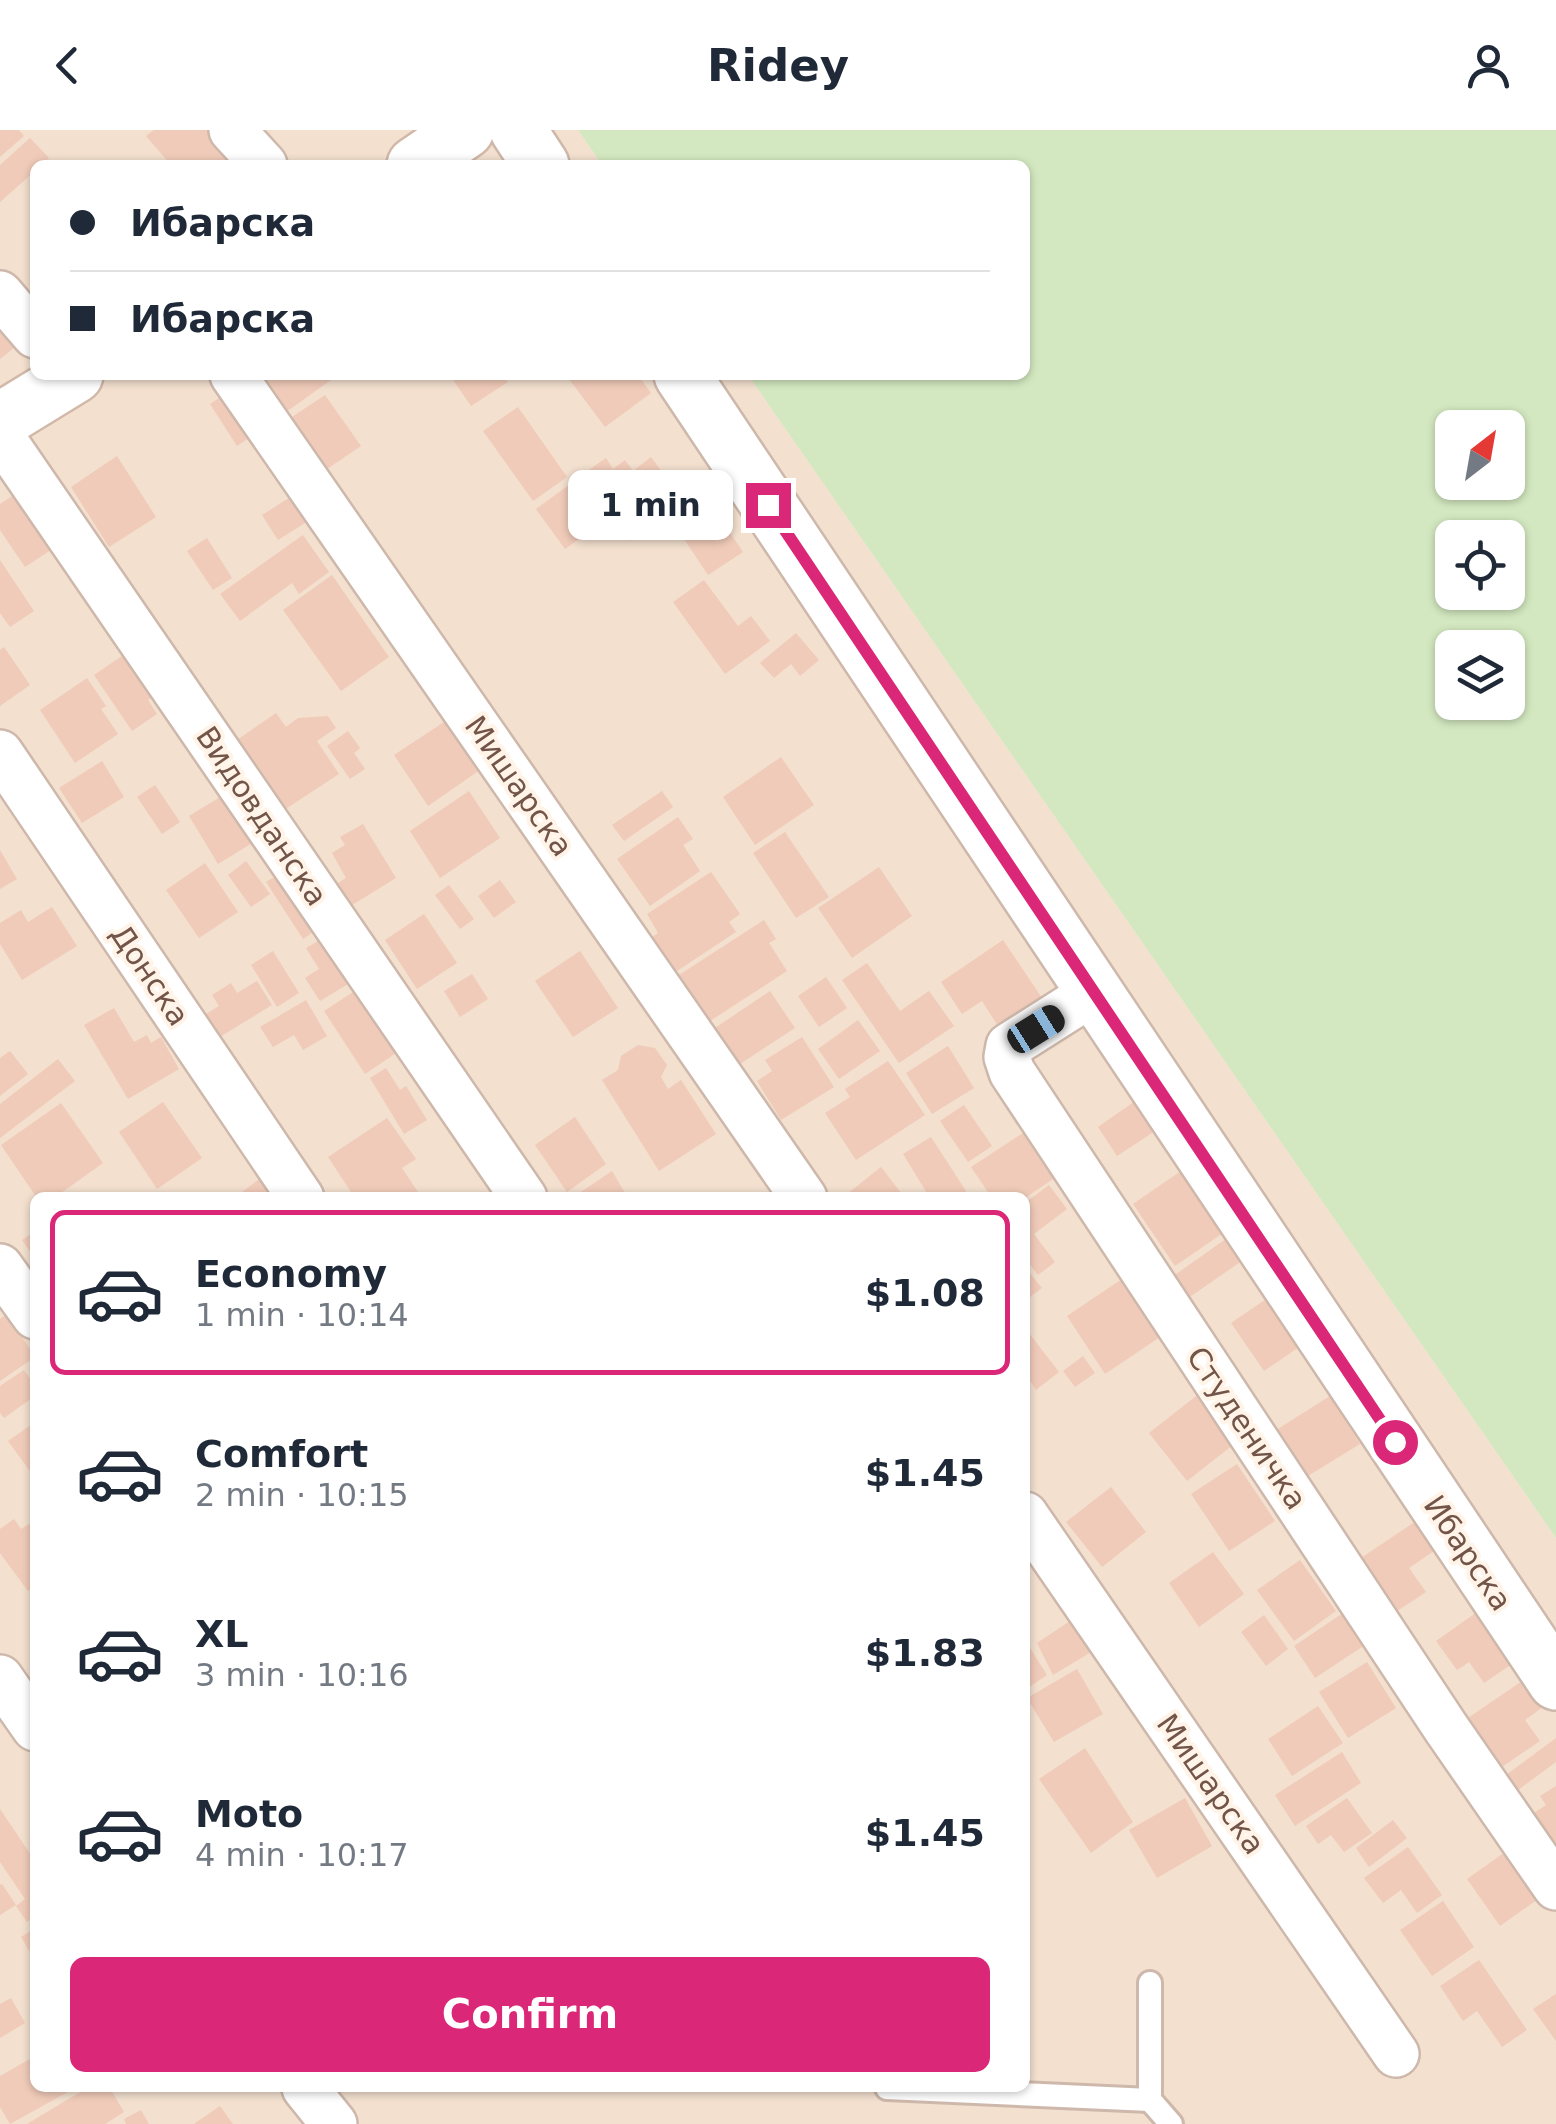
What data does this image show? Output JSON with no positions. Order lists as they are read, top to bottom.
{
  "streets": {
    "street": [
      "Мишарска",
      "Видовданска",
      "Донска",
      "Студеничка",
      "Ибарска"
    ]
  },
  "crossings": [
    ["Студеничка", "Ибарска"]
  ],
  "north": "top right",
  "page": {
    "header": "Ridey",
    "banner": ["Ибарска", "Ибарска"],
    "bubble": "1 min",
    "list": [
      {
        "name": "Economy",
        "note": "1 min · 10:14",
        "value": "$1.08"
      },
      {
        "name": "Comfort",
        "note": "2 min · 10:15",
        "value": "$1.45"
      },
      {
        "name": "XL",
        "note": "3 min · 10:16",
        "value": "$1.83"
      },
      {
        "name": "Moto",
        "note": "4 min · 10:17",
        "value": "$1.45"
      }
    ],
    "buttons": "Confirm"
  }
}
